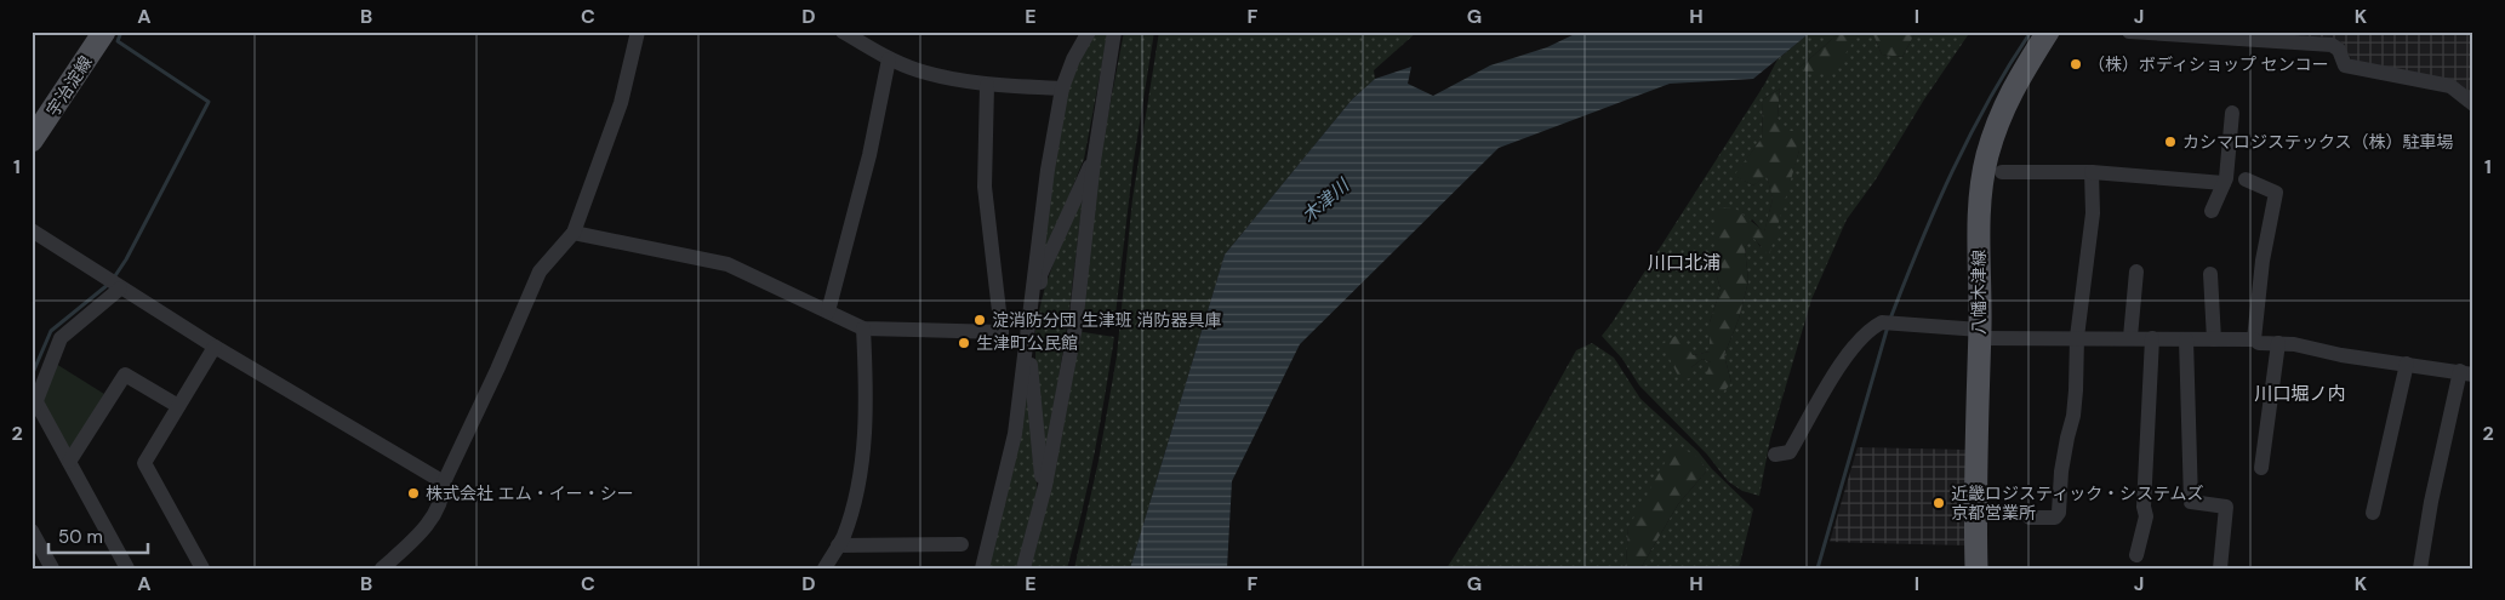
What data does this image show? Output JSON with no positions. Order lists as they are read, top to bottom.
{
  "streets": {
    "main road": ["宇治淀線", "八幡木津線"]
  },
  "districts": ["川口北浦", "川口堀ノ内"],
  "water": ["木津川"],
  "places": [
    "（株）ボディショップ センコー",
    "カシマロジステックス（株）駐車場",
    "淀消防分団 生津班 消防器具庫",
    "生津町公民館",
    "株式会社 エム・イー・シー",
    "近畿ロジスティック・システムズ 京都営業所"
  ],
  "scale_bar": "50 m",
  "grid": {
    "columns": [
      "A",
      "B",
      "C",
      "D",
      "E",
      "F",
      "G",
      "H",
      "I",
      "J",
      "K"
    ],
    "rows": ["1", "2"]
  }
}
